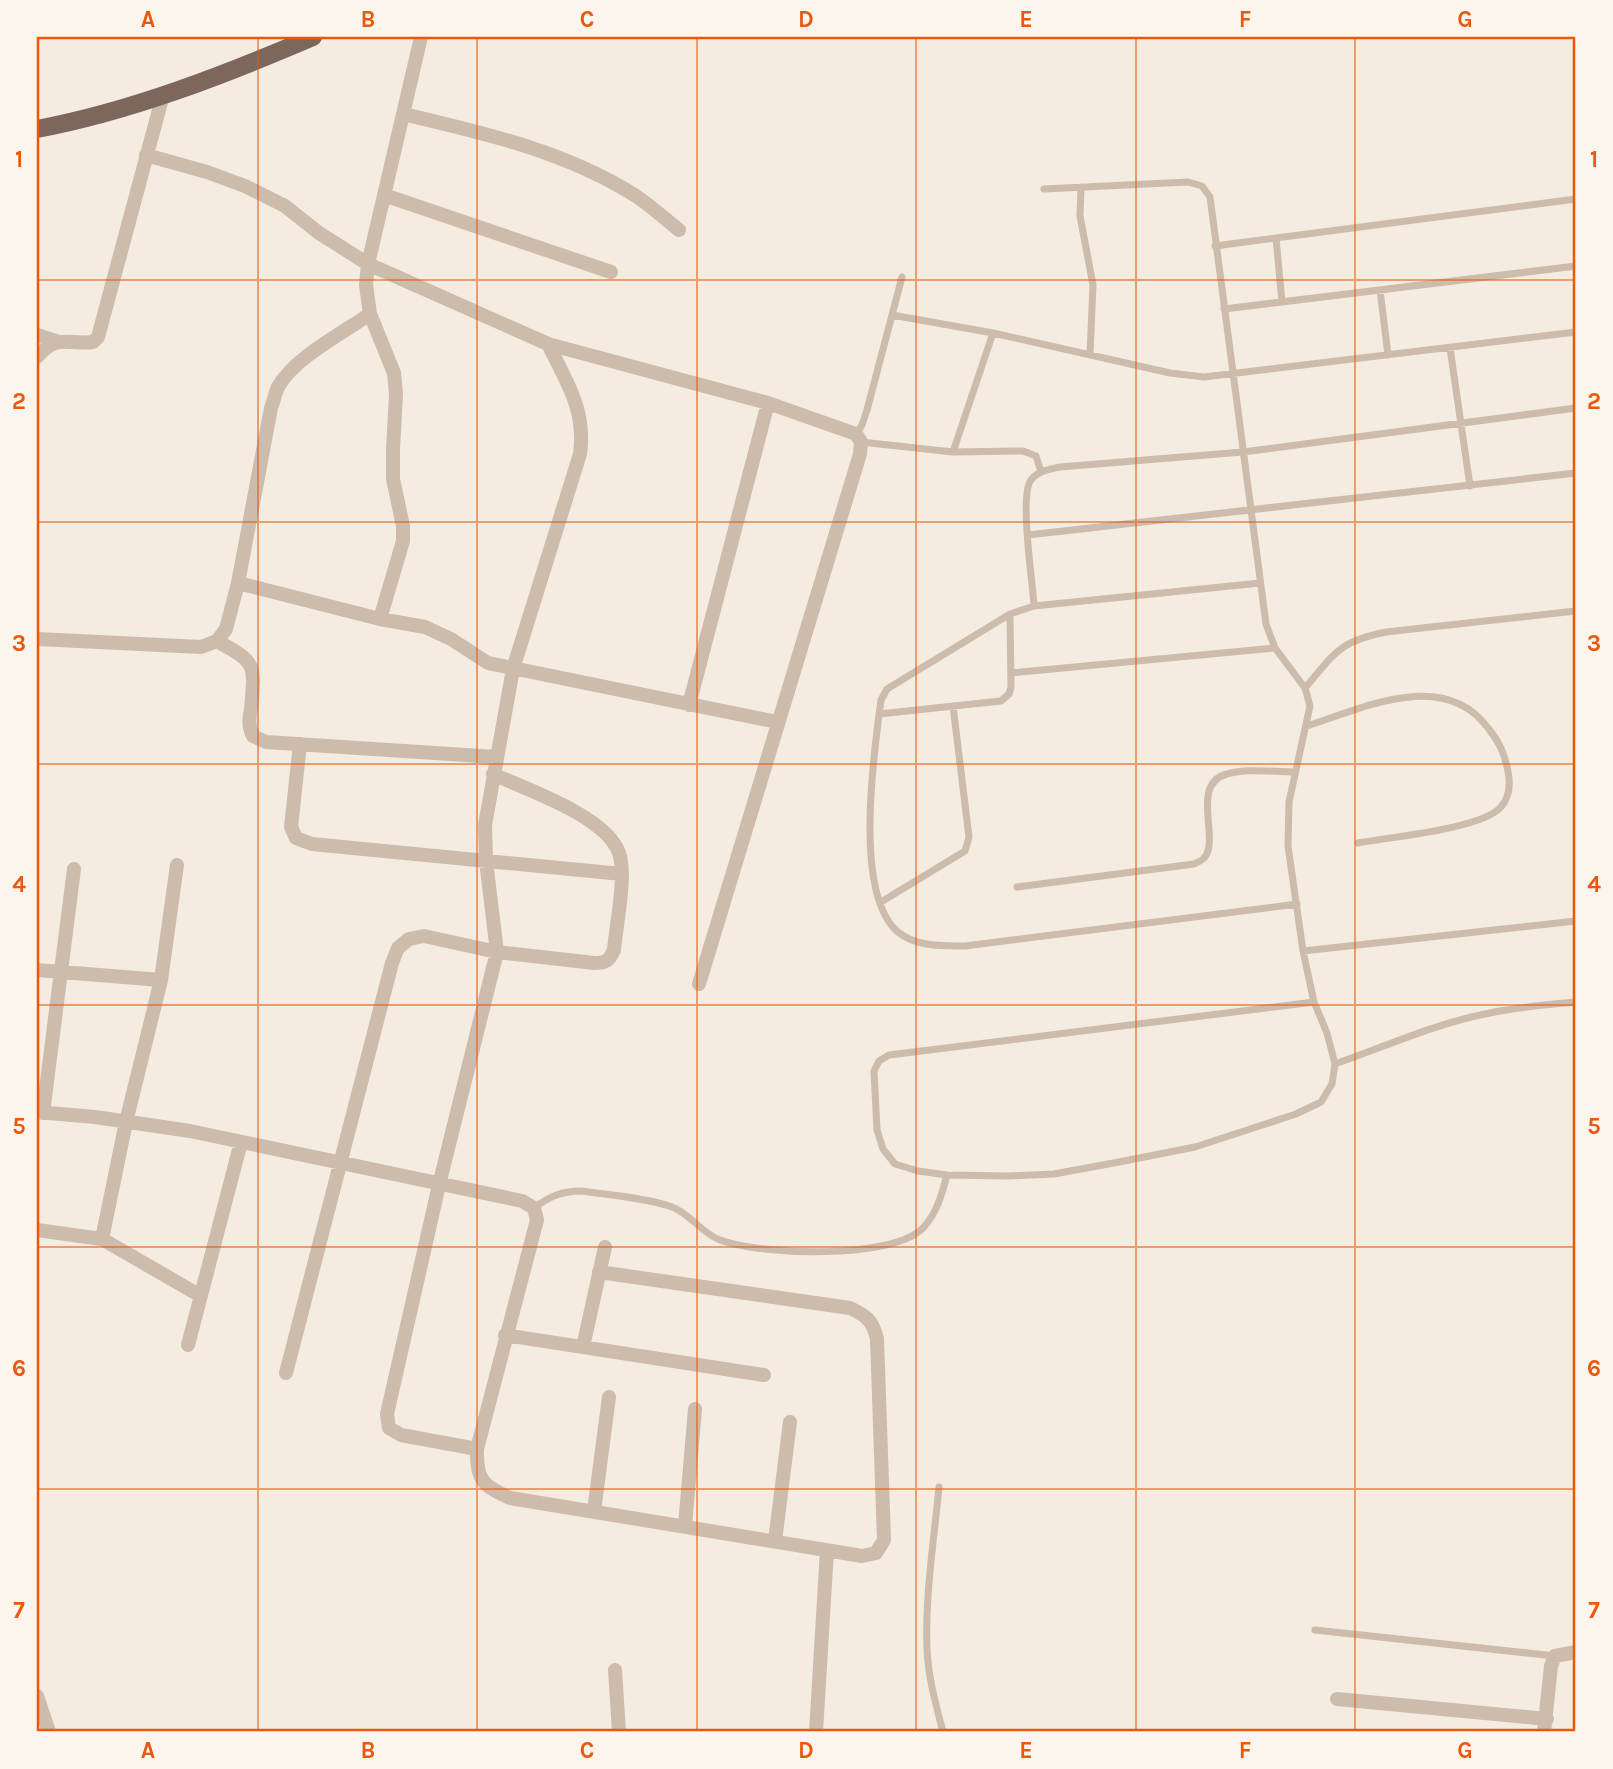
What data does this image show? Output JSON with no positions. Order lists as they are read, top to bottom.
{
  "grid": {
    "columns": [
      "A",
      "B",
      "C",
      "D",
      "E",
      "F",
      "G"
    ],
    "rows": [
      "1",
      "2",
      "3",
      "4",
      "5",
      "6",
      "7"
    ]
  }
}
